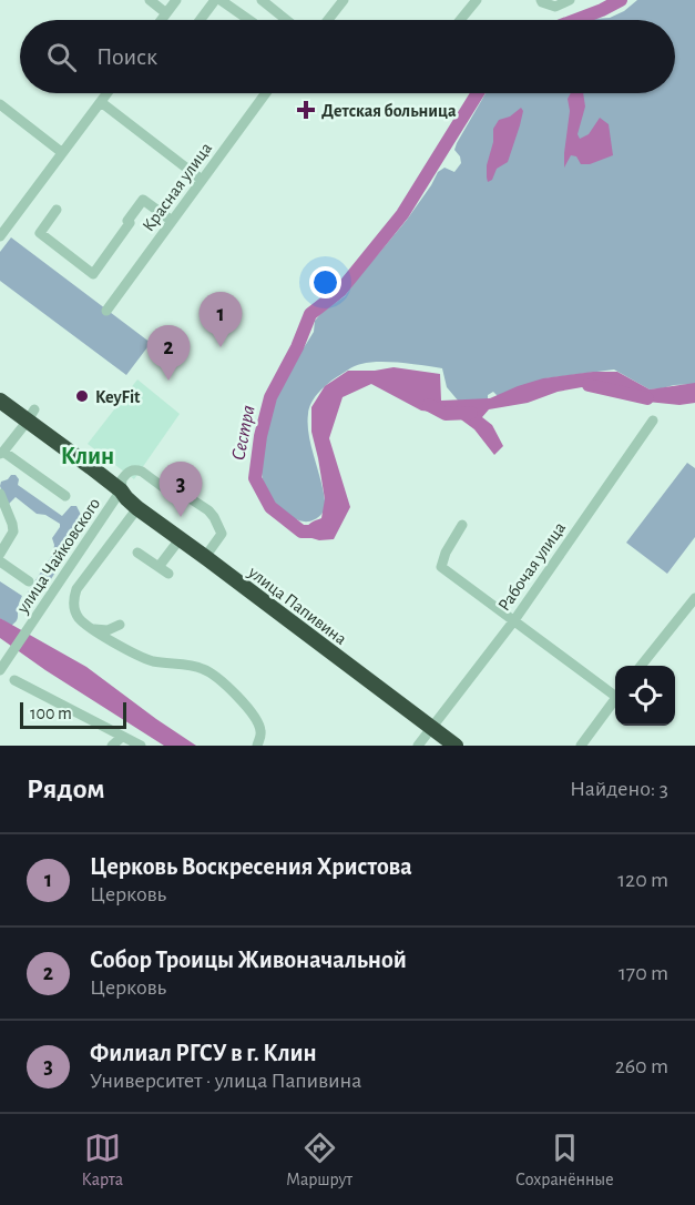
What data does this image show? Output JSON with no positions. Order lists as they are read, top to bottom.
{
  "streets": {
    "highway": ["улица Папивина"],
    "street": ["Красная улица", "улица Чайковского", "Рабочая улица"]
  },
  "crossings": [
    ["улица Чайковского", "улица Папивина"],
    ["Рабочая улица", "улица Папивина"]
  ],
  "districts": ["Клин"],
  "water": ["Сестра"],
  "places": {
    "health": ["Детская больница"],
    "other": ["KeyFit"]
  },
  "scale_bar": "100 m",
  "page": {
    "search": "Поиск",
    "pins": ["1", "2", "3"],
    "scale": "100 m",
    "heading": ["Рядом", "Найдено: 3"],
    "list": [
      {
        "mark": "1",
        "name": "Церковь Воскресения Христова",
        "note": "Церковь",
        "value": "120 m"
      },
      {
        "mark": "2",
        "name": "Собор Троицы Живоначальной",
        "note": "Церковь",
        "value": "170 m"
      },
      {
        "mark": "3",
        "name": "Филиал РГСУ в г. Клин",
        "note": "Университет · улица Папивина",
        "value": "260 m"
      }
    ],
    "nav": ["Карта", "Маршрут", "Сохранённые"]
  }
}
